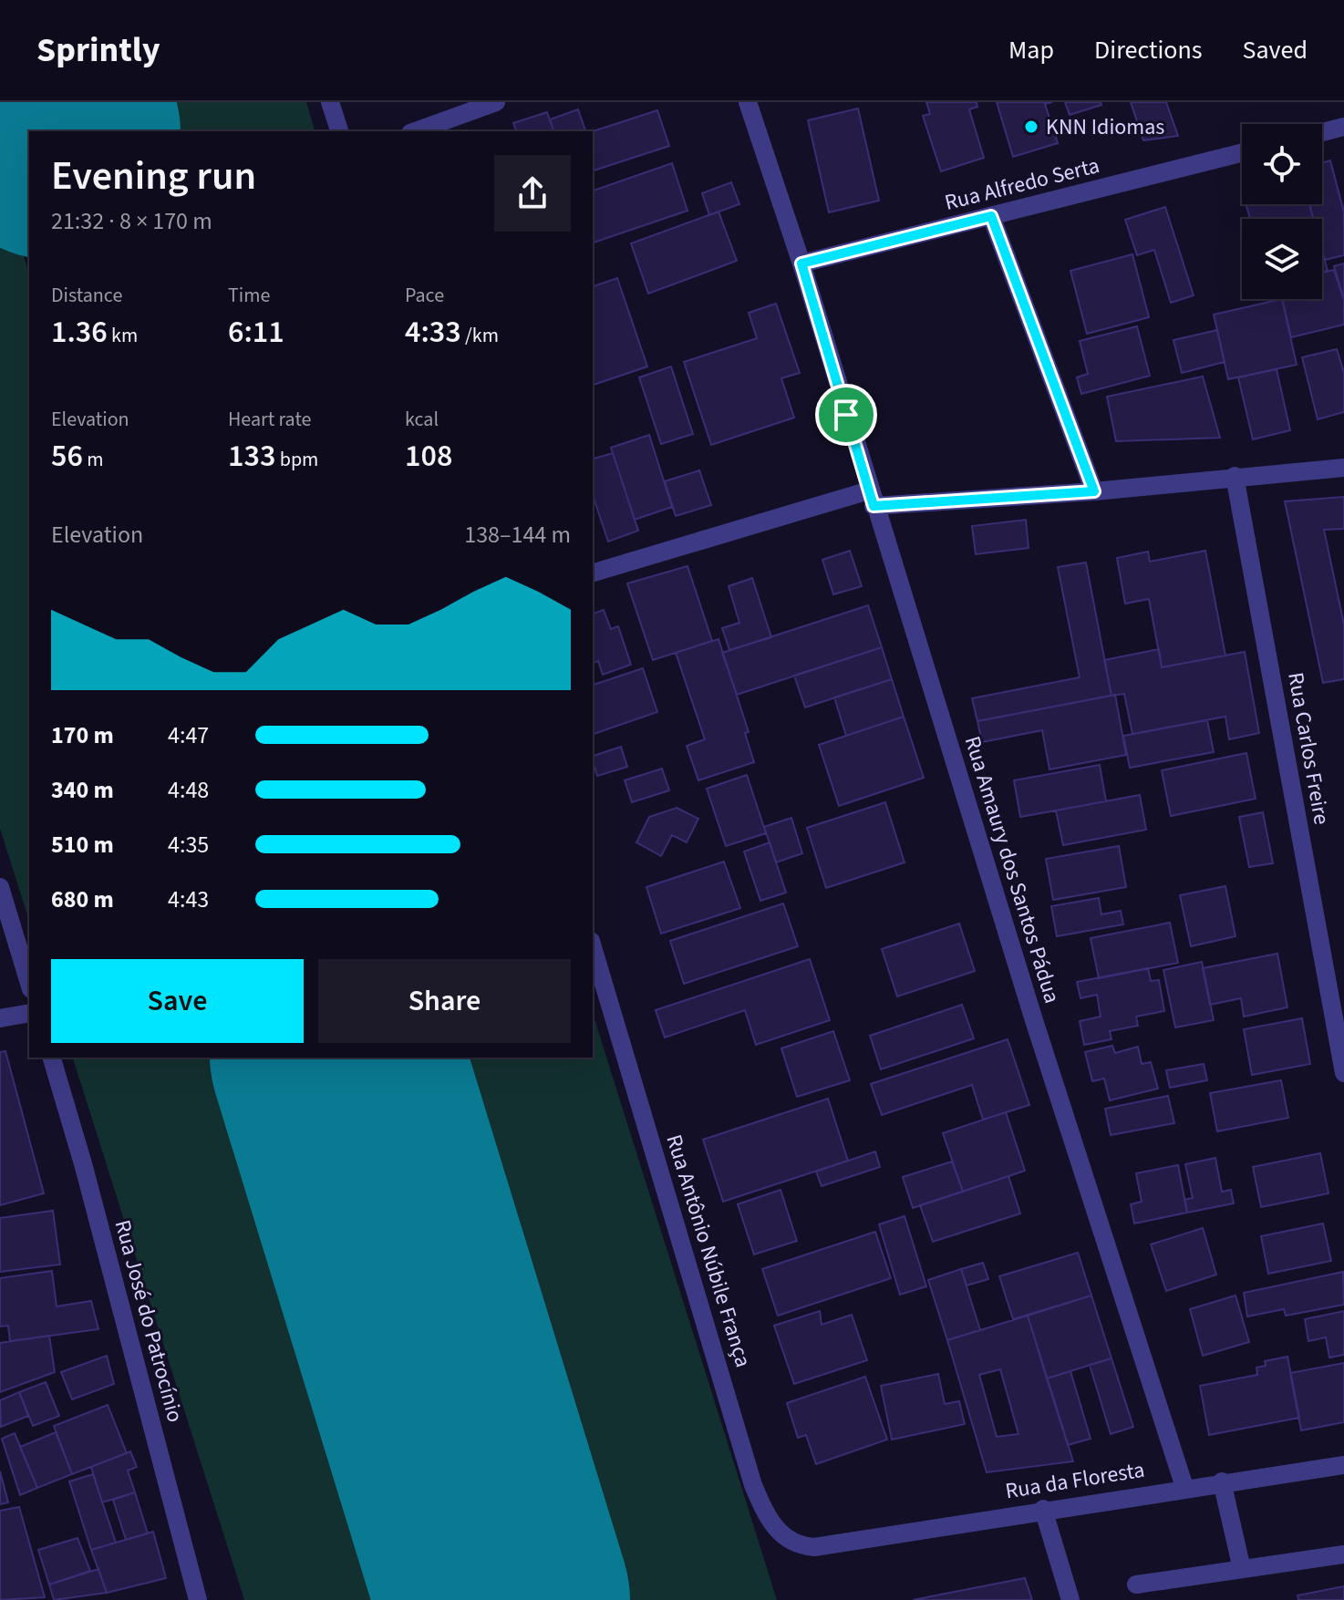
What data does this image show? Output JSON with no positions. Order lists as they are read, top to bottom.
{
  "streets": {
    "street": [
      "Rua Alfredo Serta",
      "Rua Carlos Freire",
      "Rua Amaury dos Santos Pádua",
      "Rua Antônio Núbile França",
      "Rua José do Patrocínio",
      "Rua da Floresta"
    ]
  },
  "crossings": [
    ["Rua Alfredo Serta", "Rua Amaury dos Santos Pádua"],
    ["Rua Amaury dos Santos Pádua", "Rua da Floresta"],
    ["Rua Antônio Núbile França", "Rua da Floresta"]
  ],
  "places": ["KNN Idiomas"],
  "page": {
    "header": "Sprintly",
    "nav": ["Map", "Directions", "Saved"],
    "heading": ["Evening run", "21:32 · 8 × 170 m"],
    "stats": [
      ["Distance", "1.36 km"],
      ["Time", "6:11"],
      ["Pace", "4:33 /km"],
      ["Elevation", "56 m"],
      ["Heart rate", "133 bpm"],
      ["kcal", "108"]
    ],
    "chart": ["Elevation", "138–144 m"],
    "list": [
      {
        "name": "170 m",
        "note": "4:47"
      },
      {
        "name": "340 m",
        "note": "4:48"
      },
      {
        "name": "510 m",
        "note": "4:35"
      },
      {
        "name": "680 m",
        "note": "4:43"
      }
    ],
    "buttons": ["Save", "Share"]
  }
}
